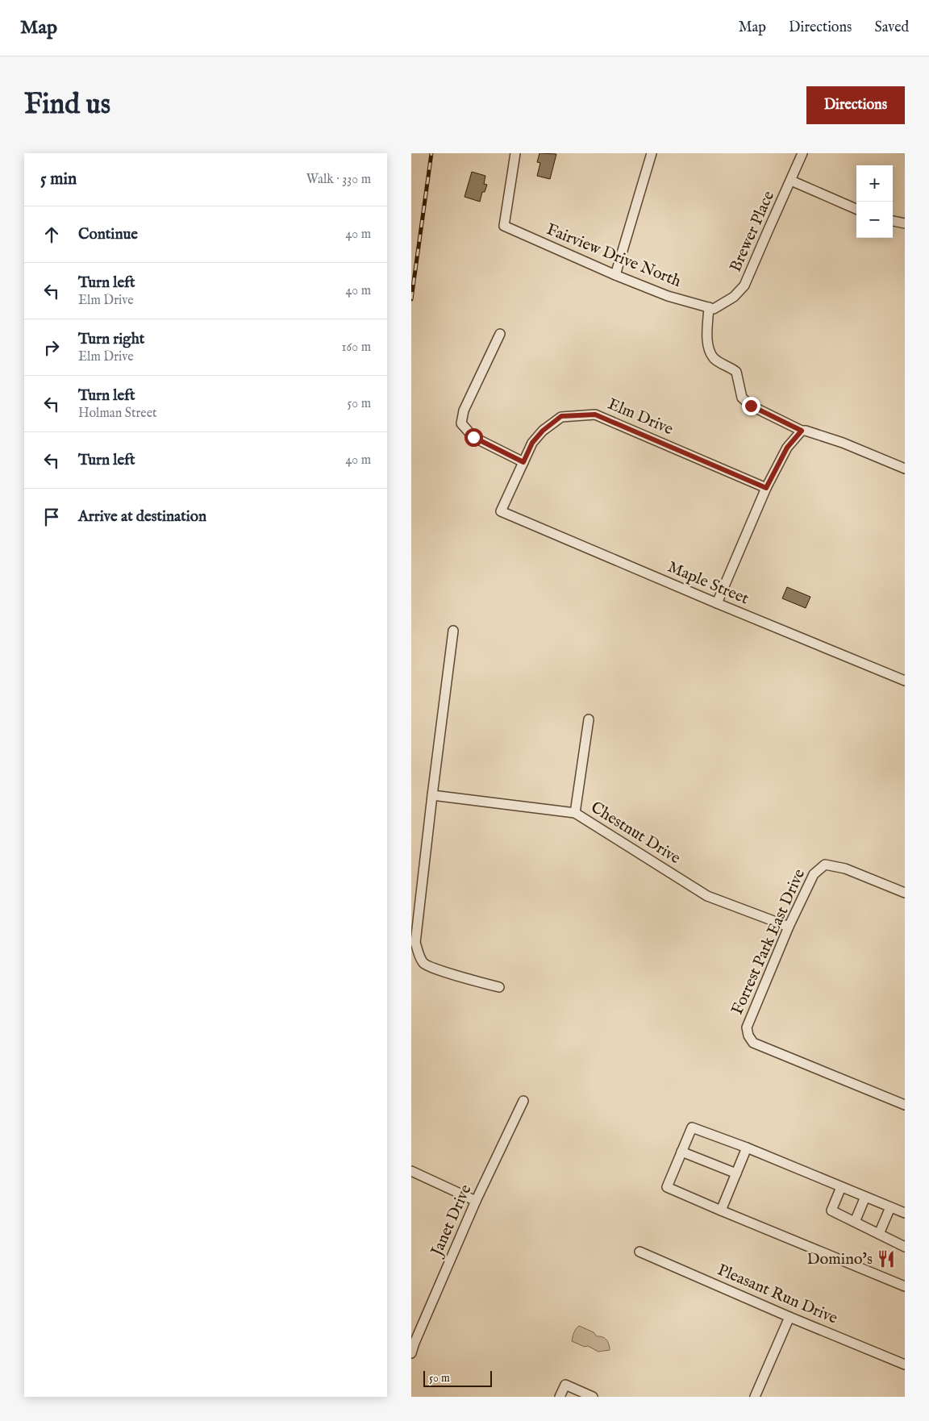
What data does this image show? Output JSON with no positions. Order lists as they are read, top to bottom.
{
  "streets": {
    "street": [
      "Brewer Place",
      "Fairview Drive North",
      "Elm Drive",
      "Maple Street",
      "Chestnut Drive",
      "Forrest Park East Drive",
      "Janet Drive",
      "Pleasant Run Drive"
    ]
  },
  "crossings": [
    ["Brewer Place", "Fairview Drive North"],
    ["Elm Drive", "Maple Street"],
    ["Chestnut Drive", "Forrest Park East Drive"]
  ],
  "places": {
    "restaurant": ["Domino's"]
  },
  "scale_bar": "50 m",
  "page": {
    "header": "Map",
    "nav": ["Map", "Directions", "Saved"],
    "buttons": "Directions",
    "title": "Find us",
    "heading": ["5 min", "Walk · 330 m"],
    "map_buttons": ["+", "−"],
    "list": [
      ["Continue", "40 m"],
      ["Turn left", "Elm Drive", "40 m"],
      ["Turn right", "Elm Drive", "160 m"],
      ["Turn left", "Holman Street", "50 m"],
      ["Turn left", "40 m"],
      "Arrive at destination"
    ],
    "scale": "50 m"
  }
}
